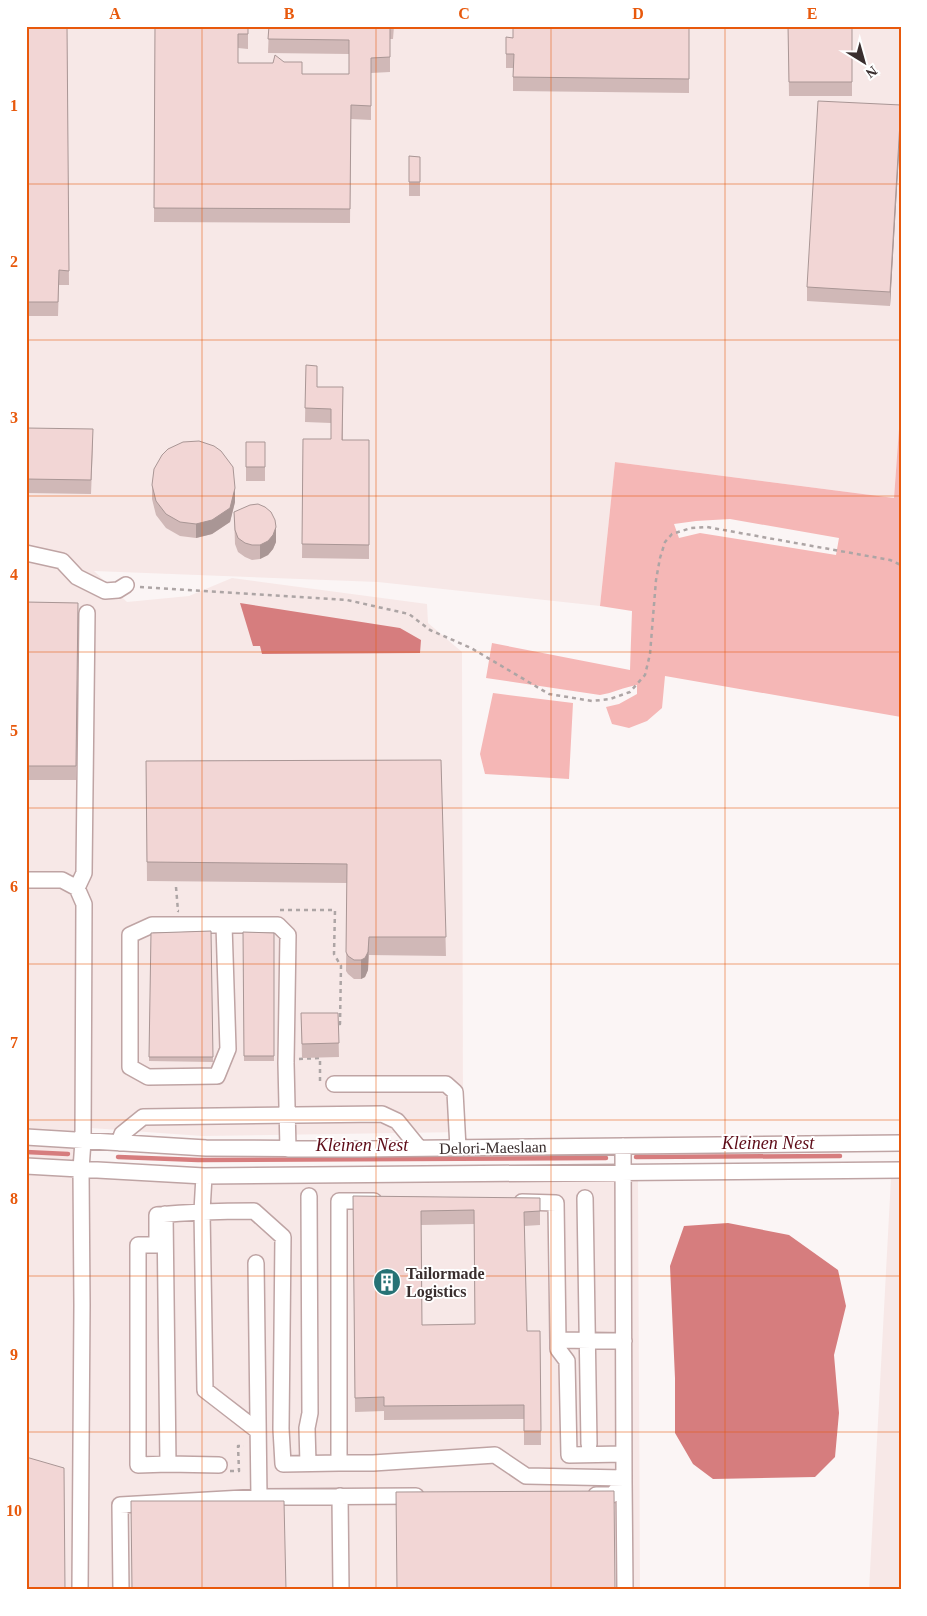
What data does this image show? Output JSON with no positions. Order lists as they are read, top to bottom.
{
  "streets": {
    "street": ["Delori-Maeslaan"]
  },
  "water": ["Kleinen Nest"],
  "places": {
    "building": ["Tailormade Logistics"]
  },
  "north": "bottom right",
  "grid": {
    "columns": [
      "A",
      "B",
      "C",
      "D",
      "E"
    ],
    "rows": [
      "1",
      "2",
      "3",
      "4",
      "5",
      "6",
      "7",
      "8",
      "9",
      "10"
    ]
  }
}
